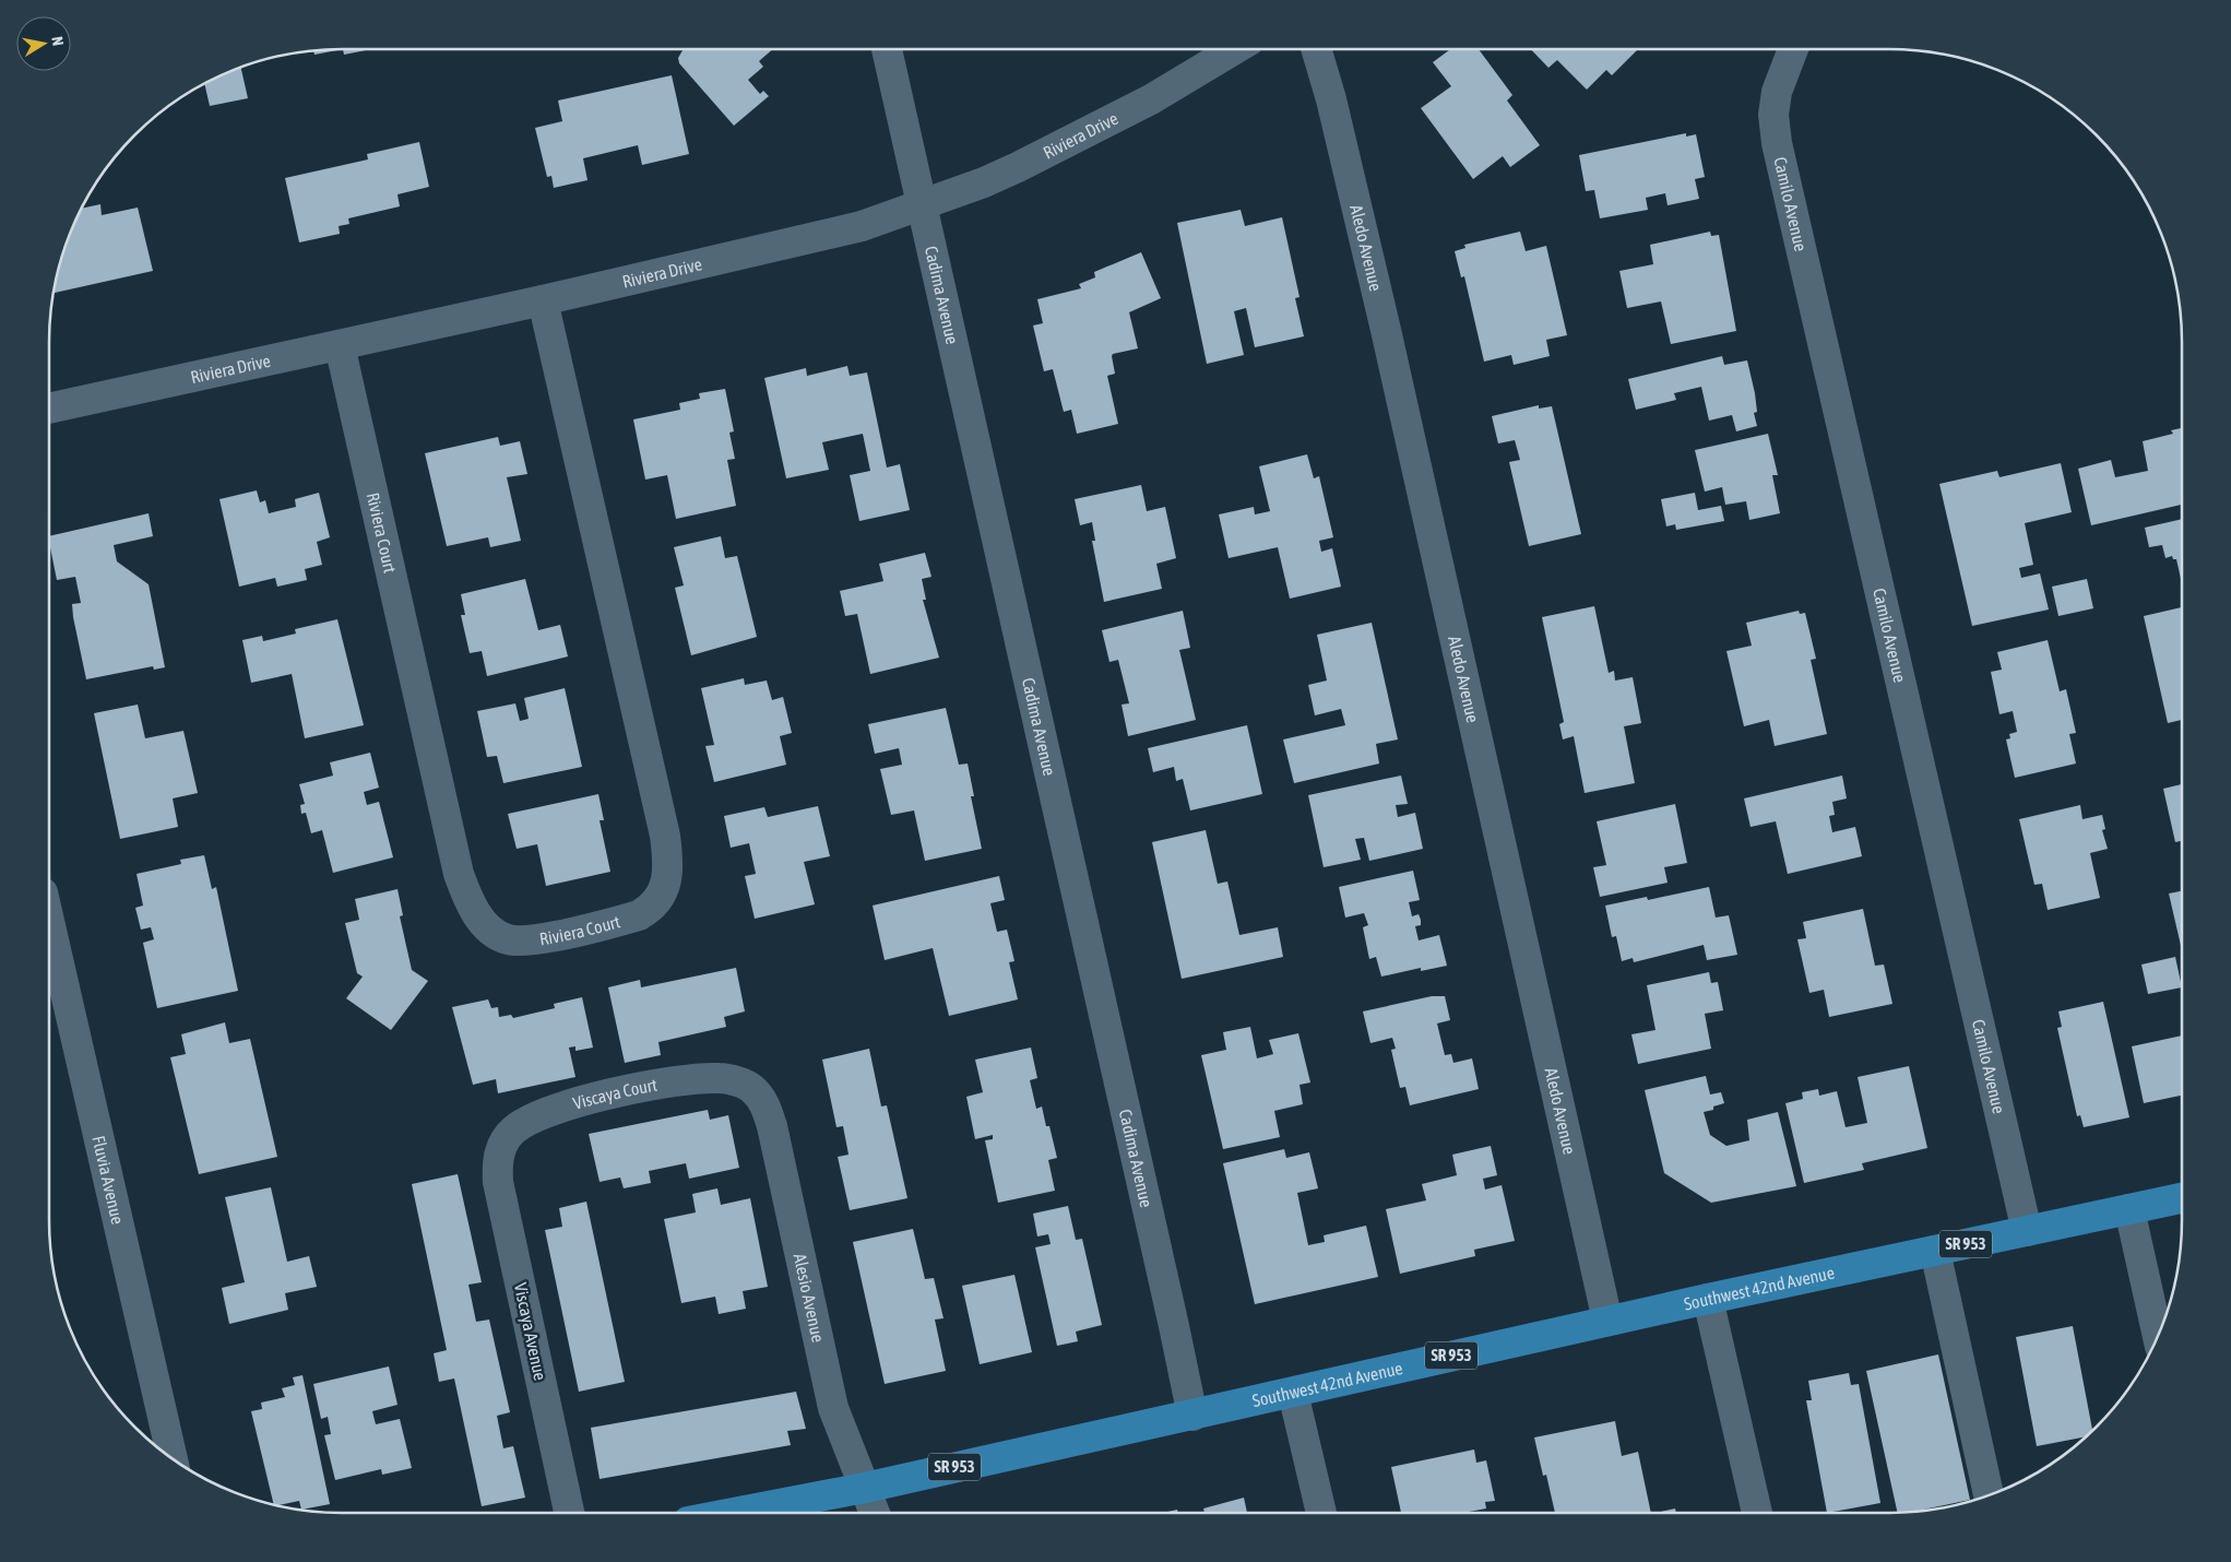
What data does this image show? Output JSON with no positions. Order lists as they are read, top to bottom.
{
  "streets": {
    "main road": ["SR 953", "Southwest 42nd Avenue"],
    "street": [
      "Riviera Drive",
      "Camilo Avenue",
      "Aledo Avenue",
      "Cadima Avenue",
      "Riviera Court",
      "Viscaya Court",
      "Fluvia Avenue",
      "Alesio Avenue",
      "Viscaya Avenue"
    ]
  },
  "crossings": [
    ["Riviera Drive", "Cadima Avenue"],
    ["Riviera Drive", "Riviera Court"],
    ["Camilo Avenue", "Southwest 42nd Avenue"],
    ["Aledo Avenue", "Southwest 42nd Avenue"],
    ["Cadima Avenue", "Southwest 42nd Avenue"],
    ["Viscaya Court", "Alesio Avenue"],
    ["Viscaya Court", "Viscaya Avenue"],
    ["Southwest 42nd Avenue", "Alesio Avenue"]
  ],
  "north": "right"
}
